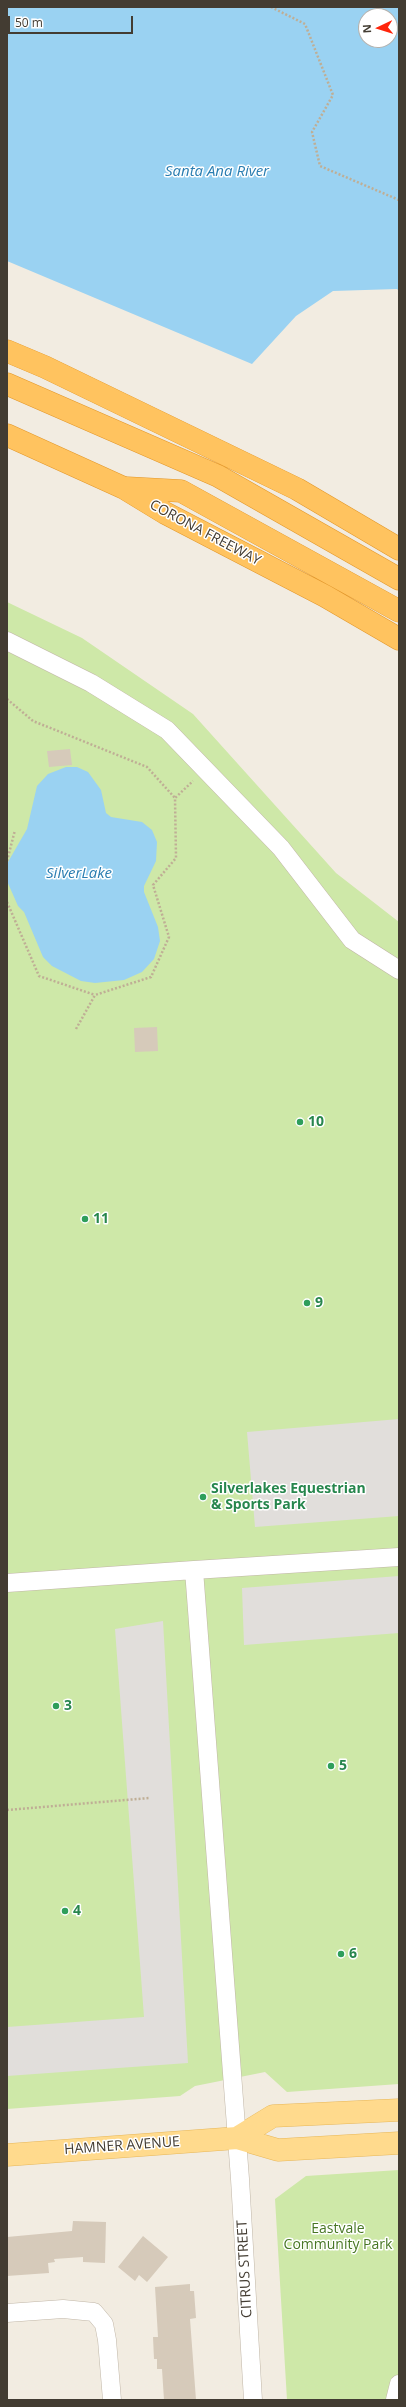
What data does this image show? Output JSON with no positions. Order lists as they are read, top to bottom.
{
  "streets": {
    "highway": ["CORONA FREEWAY"],
    "main road": ["HAMNER AVENUE"],
    "street": ["CITRUS STREET"]
  },
  "crossings": [
    ["HAMNER AVENUE", "CITRUS STREET"]
  ],
  "water": ["Santa Ana River", "SilverLake"],
  "parks": ["Eastvale Community Park"],
  "places": [
    "10",
    "11",
    "9",
    "Silverlakes Equestrian & Sports Park",
    "3",
    "5",
    "4",
    "6"
  ],
  "scale_bar": "50 m",
  "north": "left"
}
